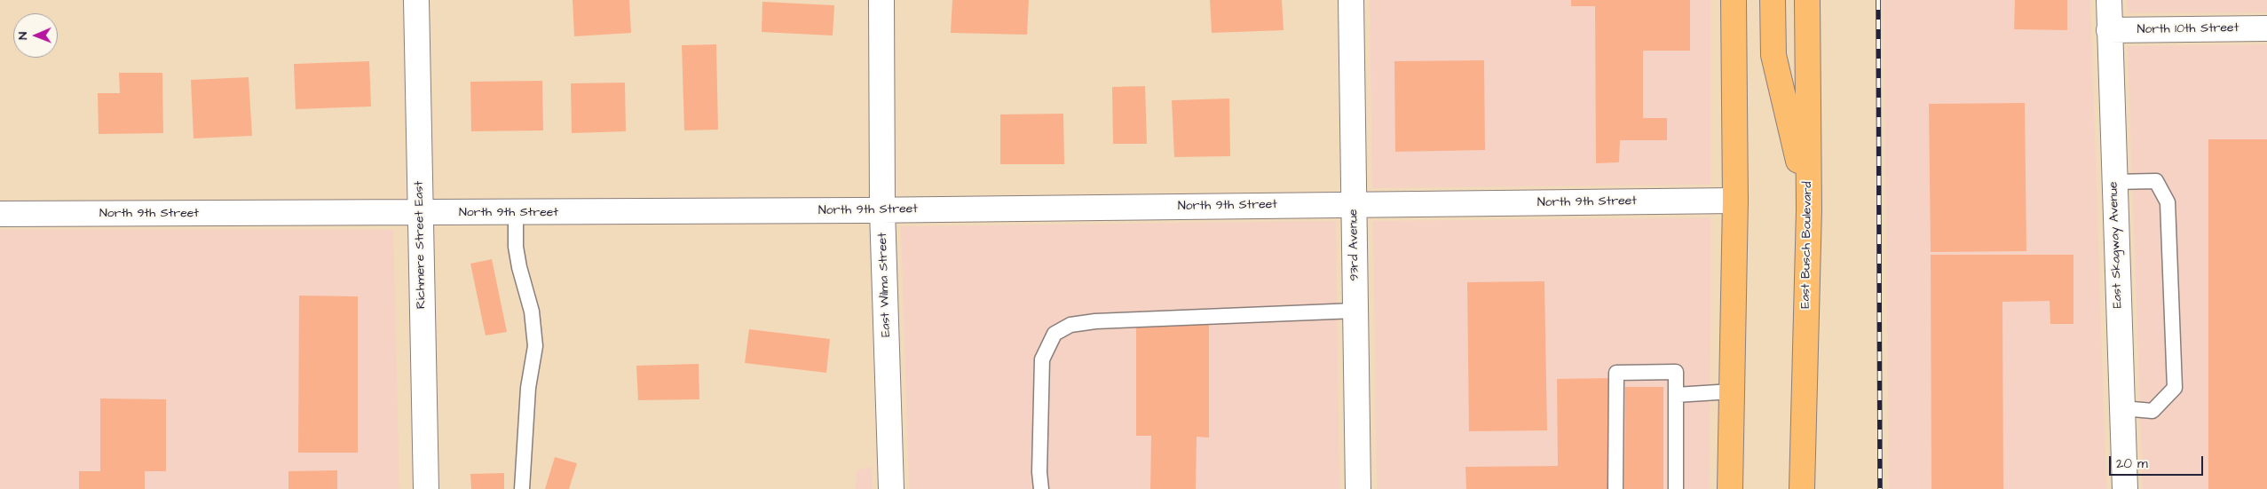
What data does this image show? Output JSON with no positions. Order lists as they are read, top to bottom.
{
  "streets": {
    "main road": ["East Busch Boulevard"],
    "street": [
      "North 10th Street",
      "North 9th Street",
      "Richmere Street East",
      "93rd Avenue",
      "East Skagway Avenue",
      "East Wilma Street"
    ]
  },
  "crossings": [
    ["North 10th Street", "East Skagway Avenue"],
    ["North 9th Street", "Richmere Street East"],
    ["North 9th Street", "93rd Avenue"],
    ["North 9th Street", "East Wilma Street"]
  ],
  "scale_bar": "20 m",
  "north": "left"
}
